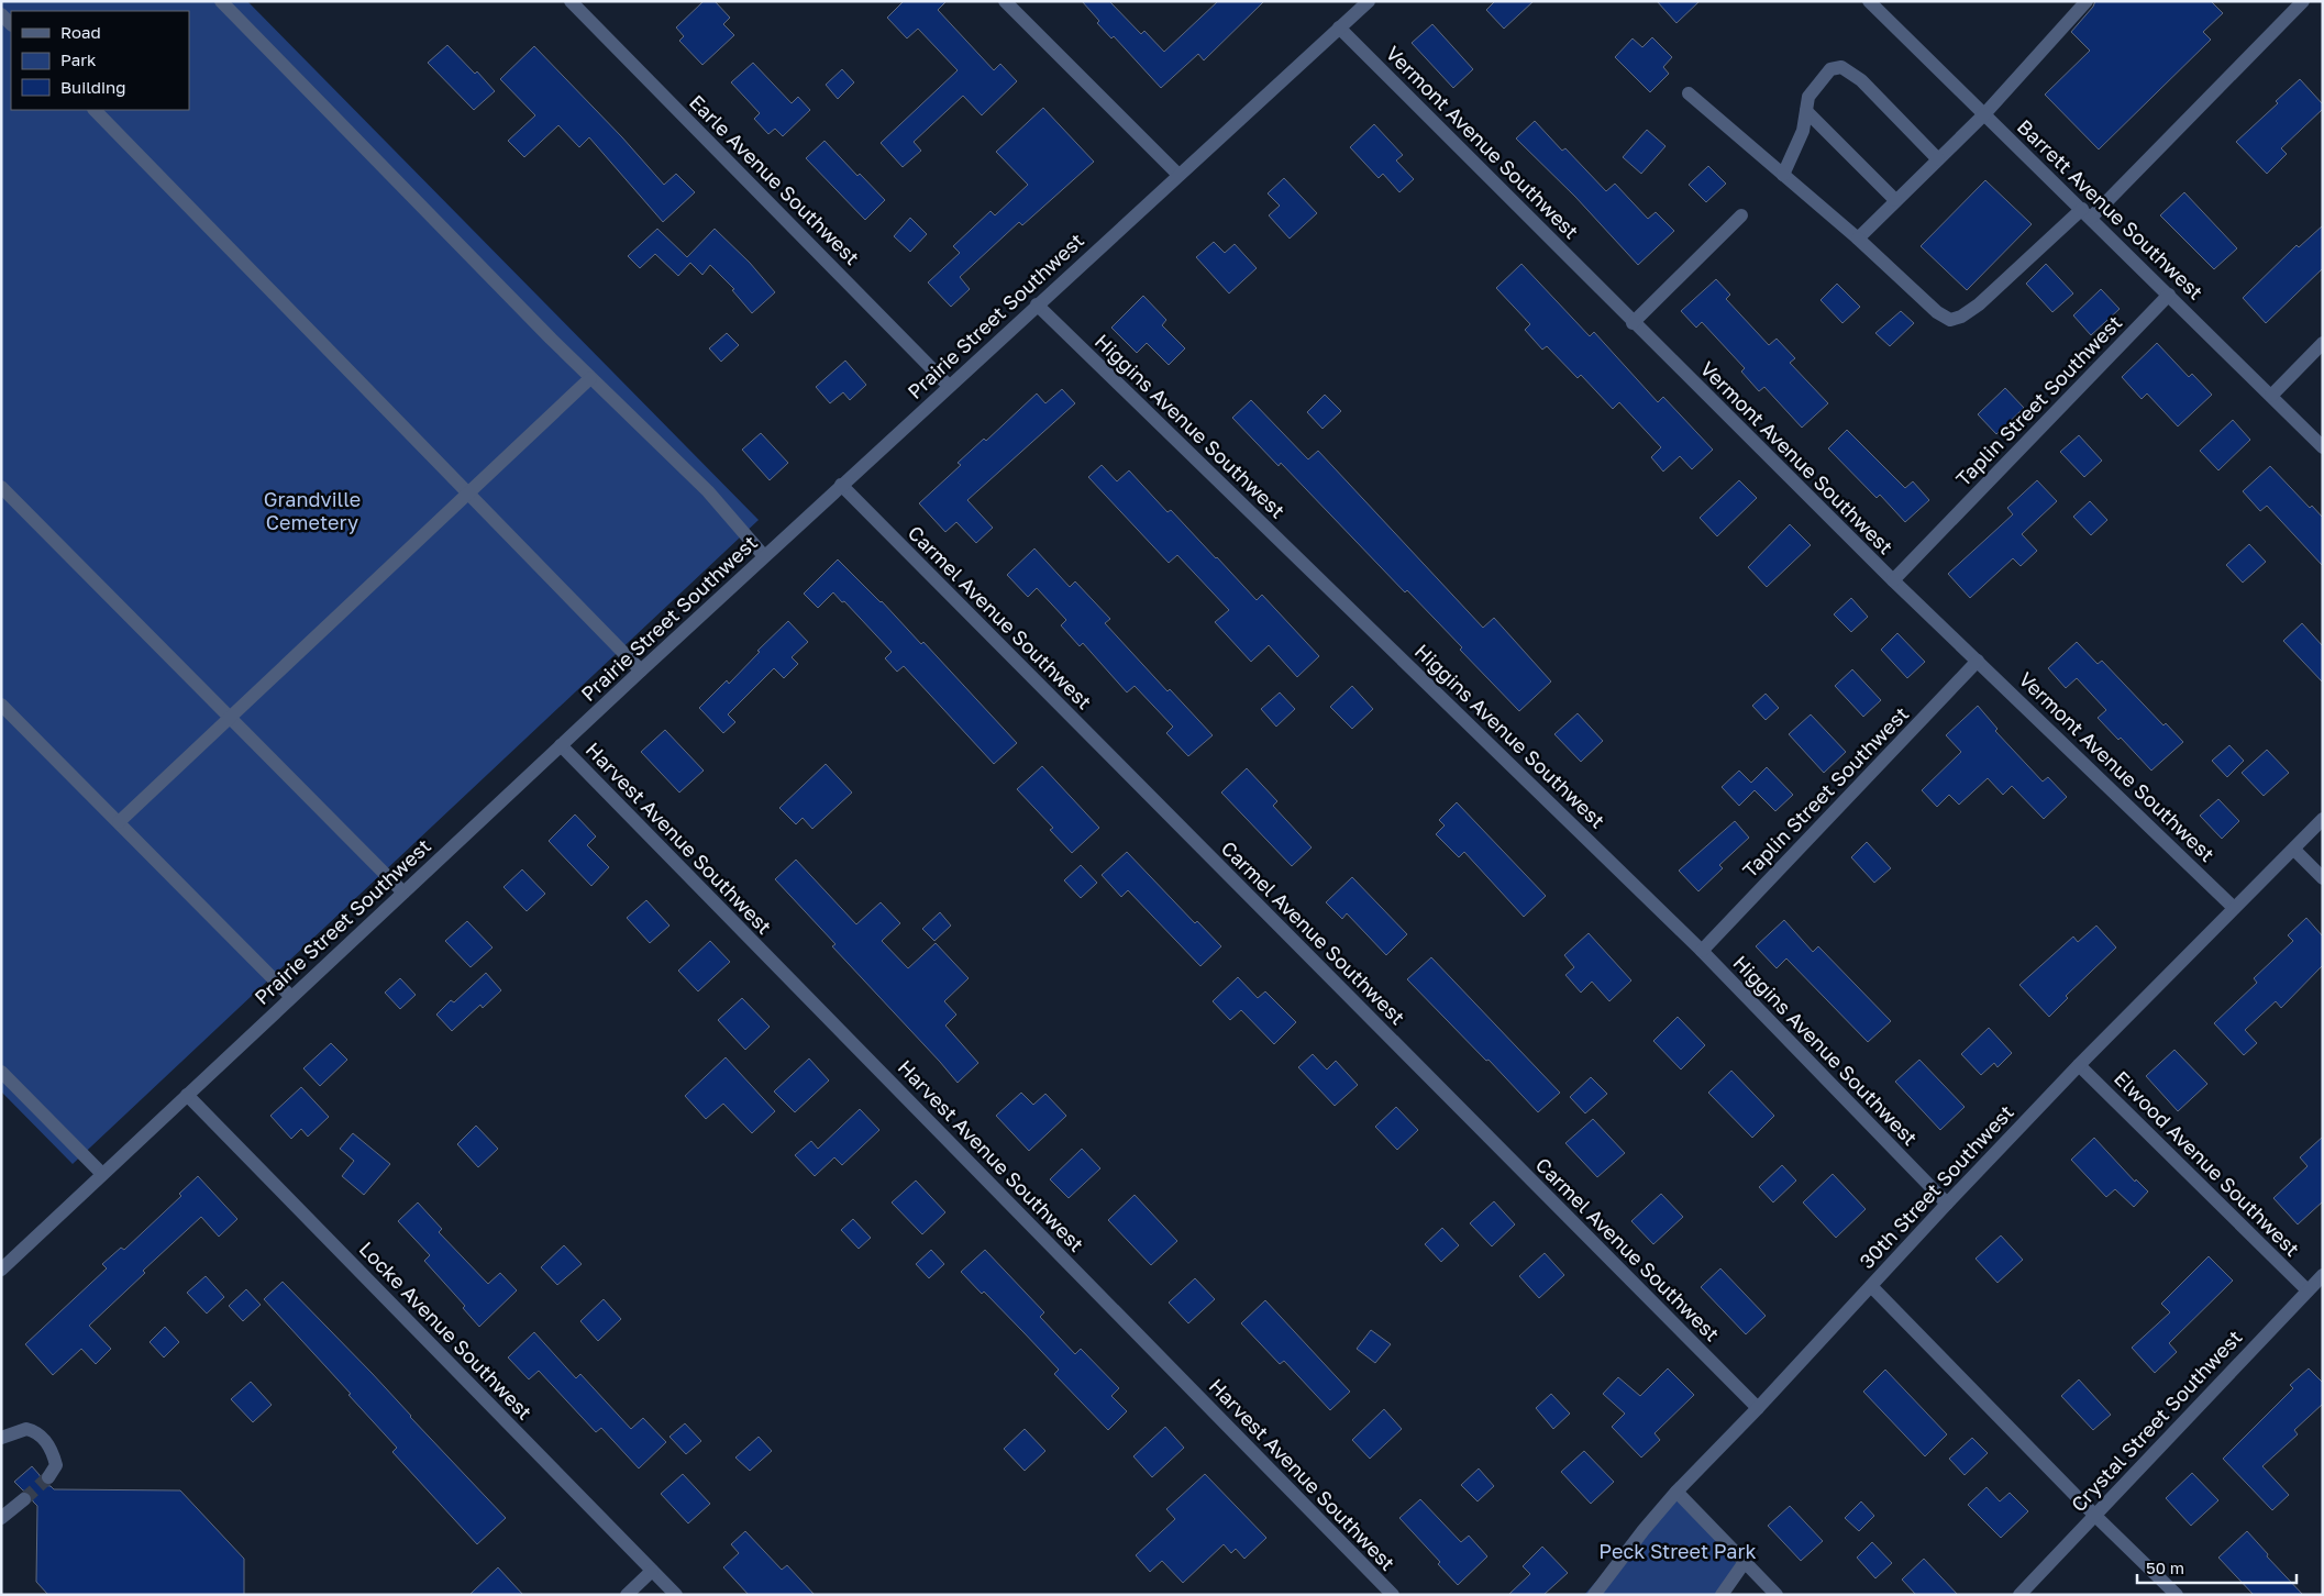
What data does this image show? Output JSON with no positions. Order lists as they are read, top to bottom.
{
  "streets": {
    "street": [
      "Vermont Avenue Southwest",
      "Earle Avenue Southwest",
      "Barrett Avenue Southwest",
      "Prairie Street Southwest",
      "Taplin Street Southwest",
      "Higgins Avenue Southwest",
      "Carmel Avenue Southwest",
      "Harvest Avenue Southwest",
      "Elwood Avenue Southwest",
      "30th Street Southwest",
      "Locke Avenue Southwest",
      "Crystal Street Southwest"
    ]
  },
  "crossings": [
    ["Vermont Avenue Southwest", "Prairie Street Southwest"],
    ["Vermont Avenue Southwest", "Taplin Street Southwest"],
    ["Vermont Avenue Southwest", "30th Street Southwest"],
    ["Earle Avenue Southwest", "Prairie Street Southwest"],
    ["Barrett Avenue Southwest", "Taplin Street Southwest"],
    ["Prairie Street Southwest", "Higgins Avenue Southwest"],
    ["Prairie Street Southwest", "Carmel Avenue Southwest"],
    ["Prairie Street Southwest", "Harvest Avenue Southwest"],
    ["Prairie Street Southwest", "Locke Avenue Southwest"],
    ["Taplin Street Southwest", "Higgins Avenue Southwest"],
    ["Higgins Avenue Southwest", "30th Street Southwest"],
    ["Carmel Avenue Southwest", "30th Street Southwest"],
    ["Elwood Avenue Southwest", "30th Street Southwest"],
    ["Elwood Avenue Southwest", "Crystal Street Southwest"]
  ],
  "parks": ["Grandville Cemetery", "Peck Street Park"],
  "legend": ["Road", "Park", "Building"],
  "scale_bar": "50 m"
}
